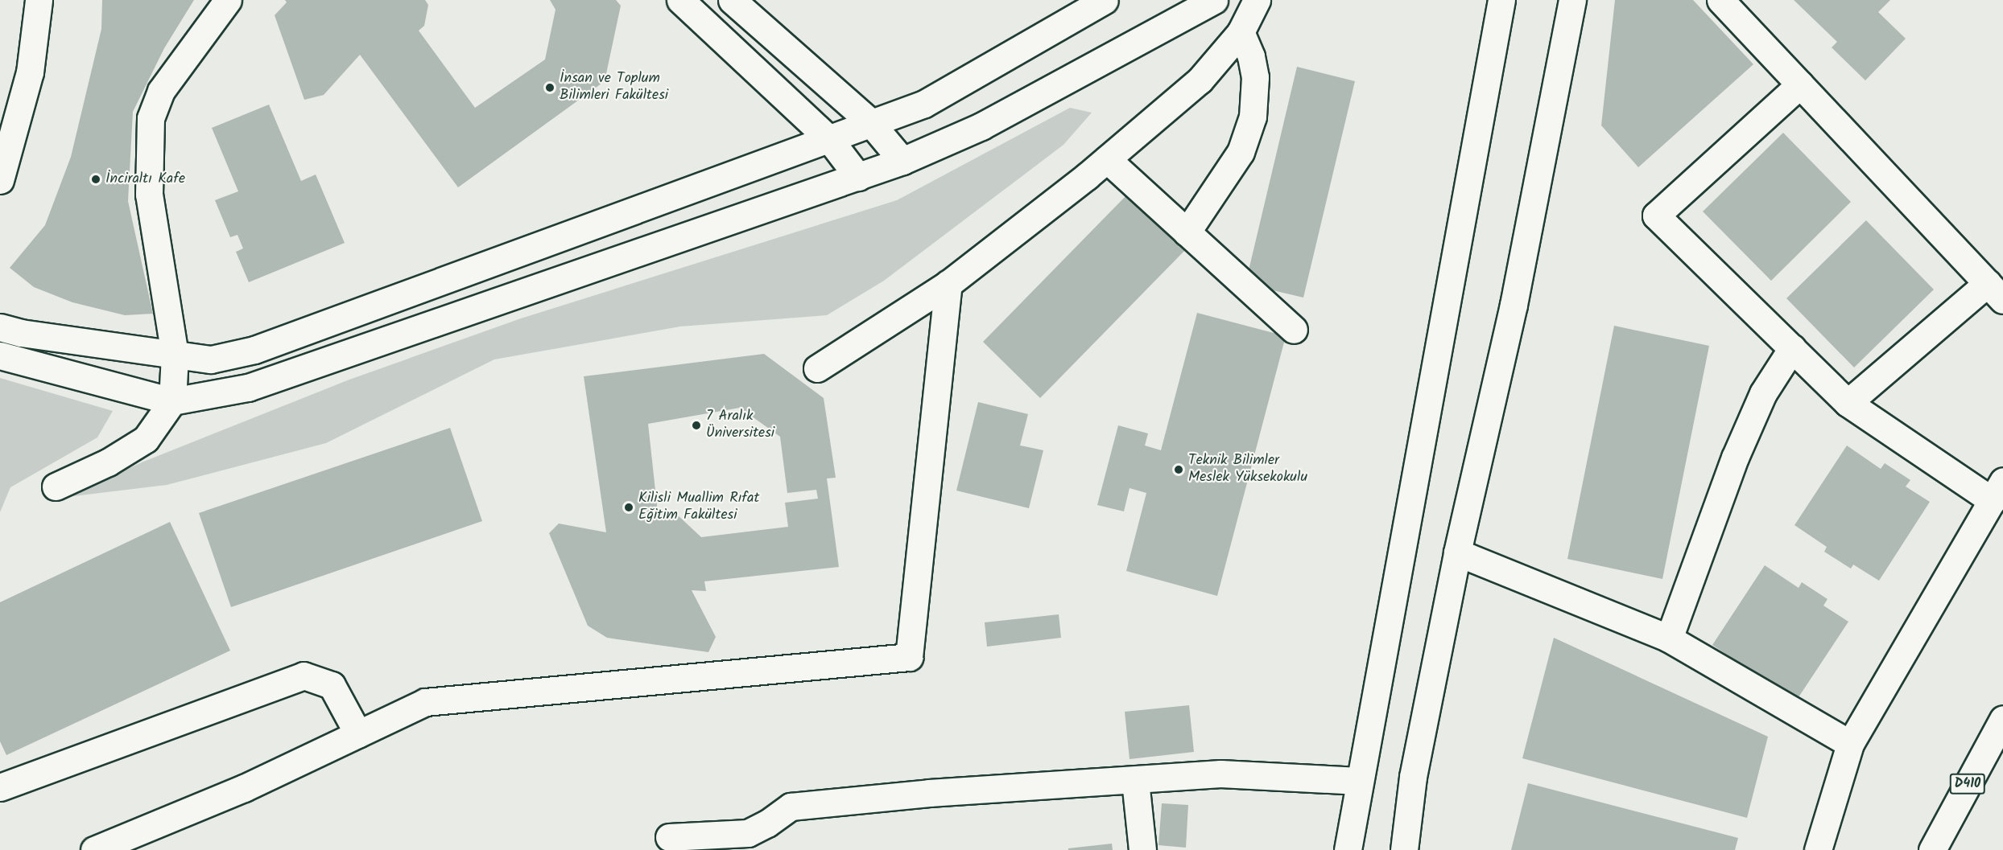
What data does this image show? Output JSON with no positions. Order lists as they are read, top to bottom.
{
  "streets": {
    "main road": ["D410"]
  },
  "places": [
    "İnsan ve Toplum Bilimleri Fakültesi",
    "İnciraltı Kafe",
    "7 Aralık Üniversitesi",
    "Teknik Bilimler Meslek Yüksekokulu",
    "Kilisli Muallim Rıfat Eğitim Fakültesi"
  ]
}
